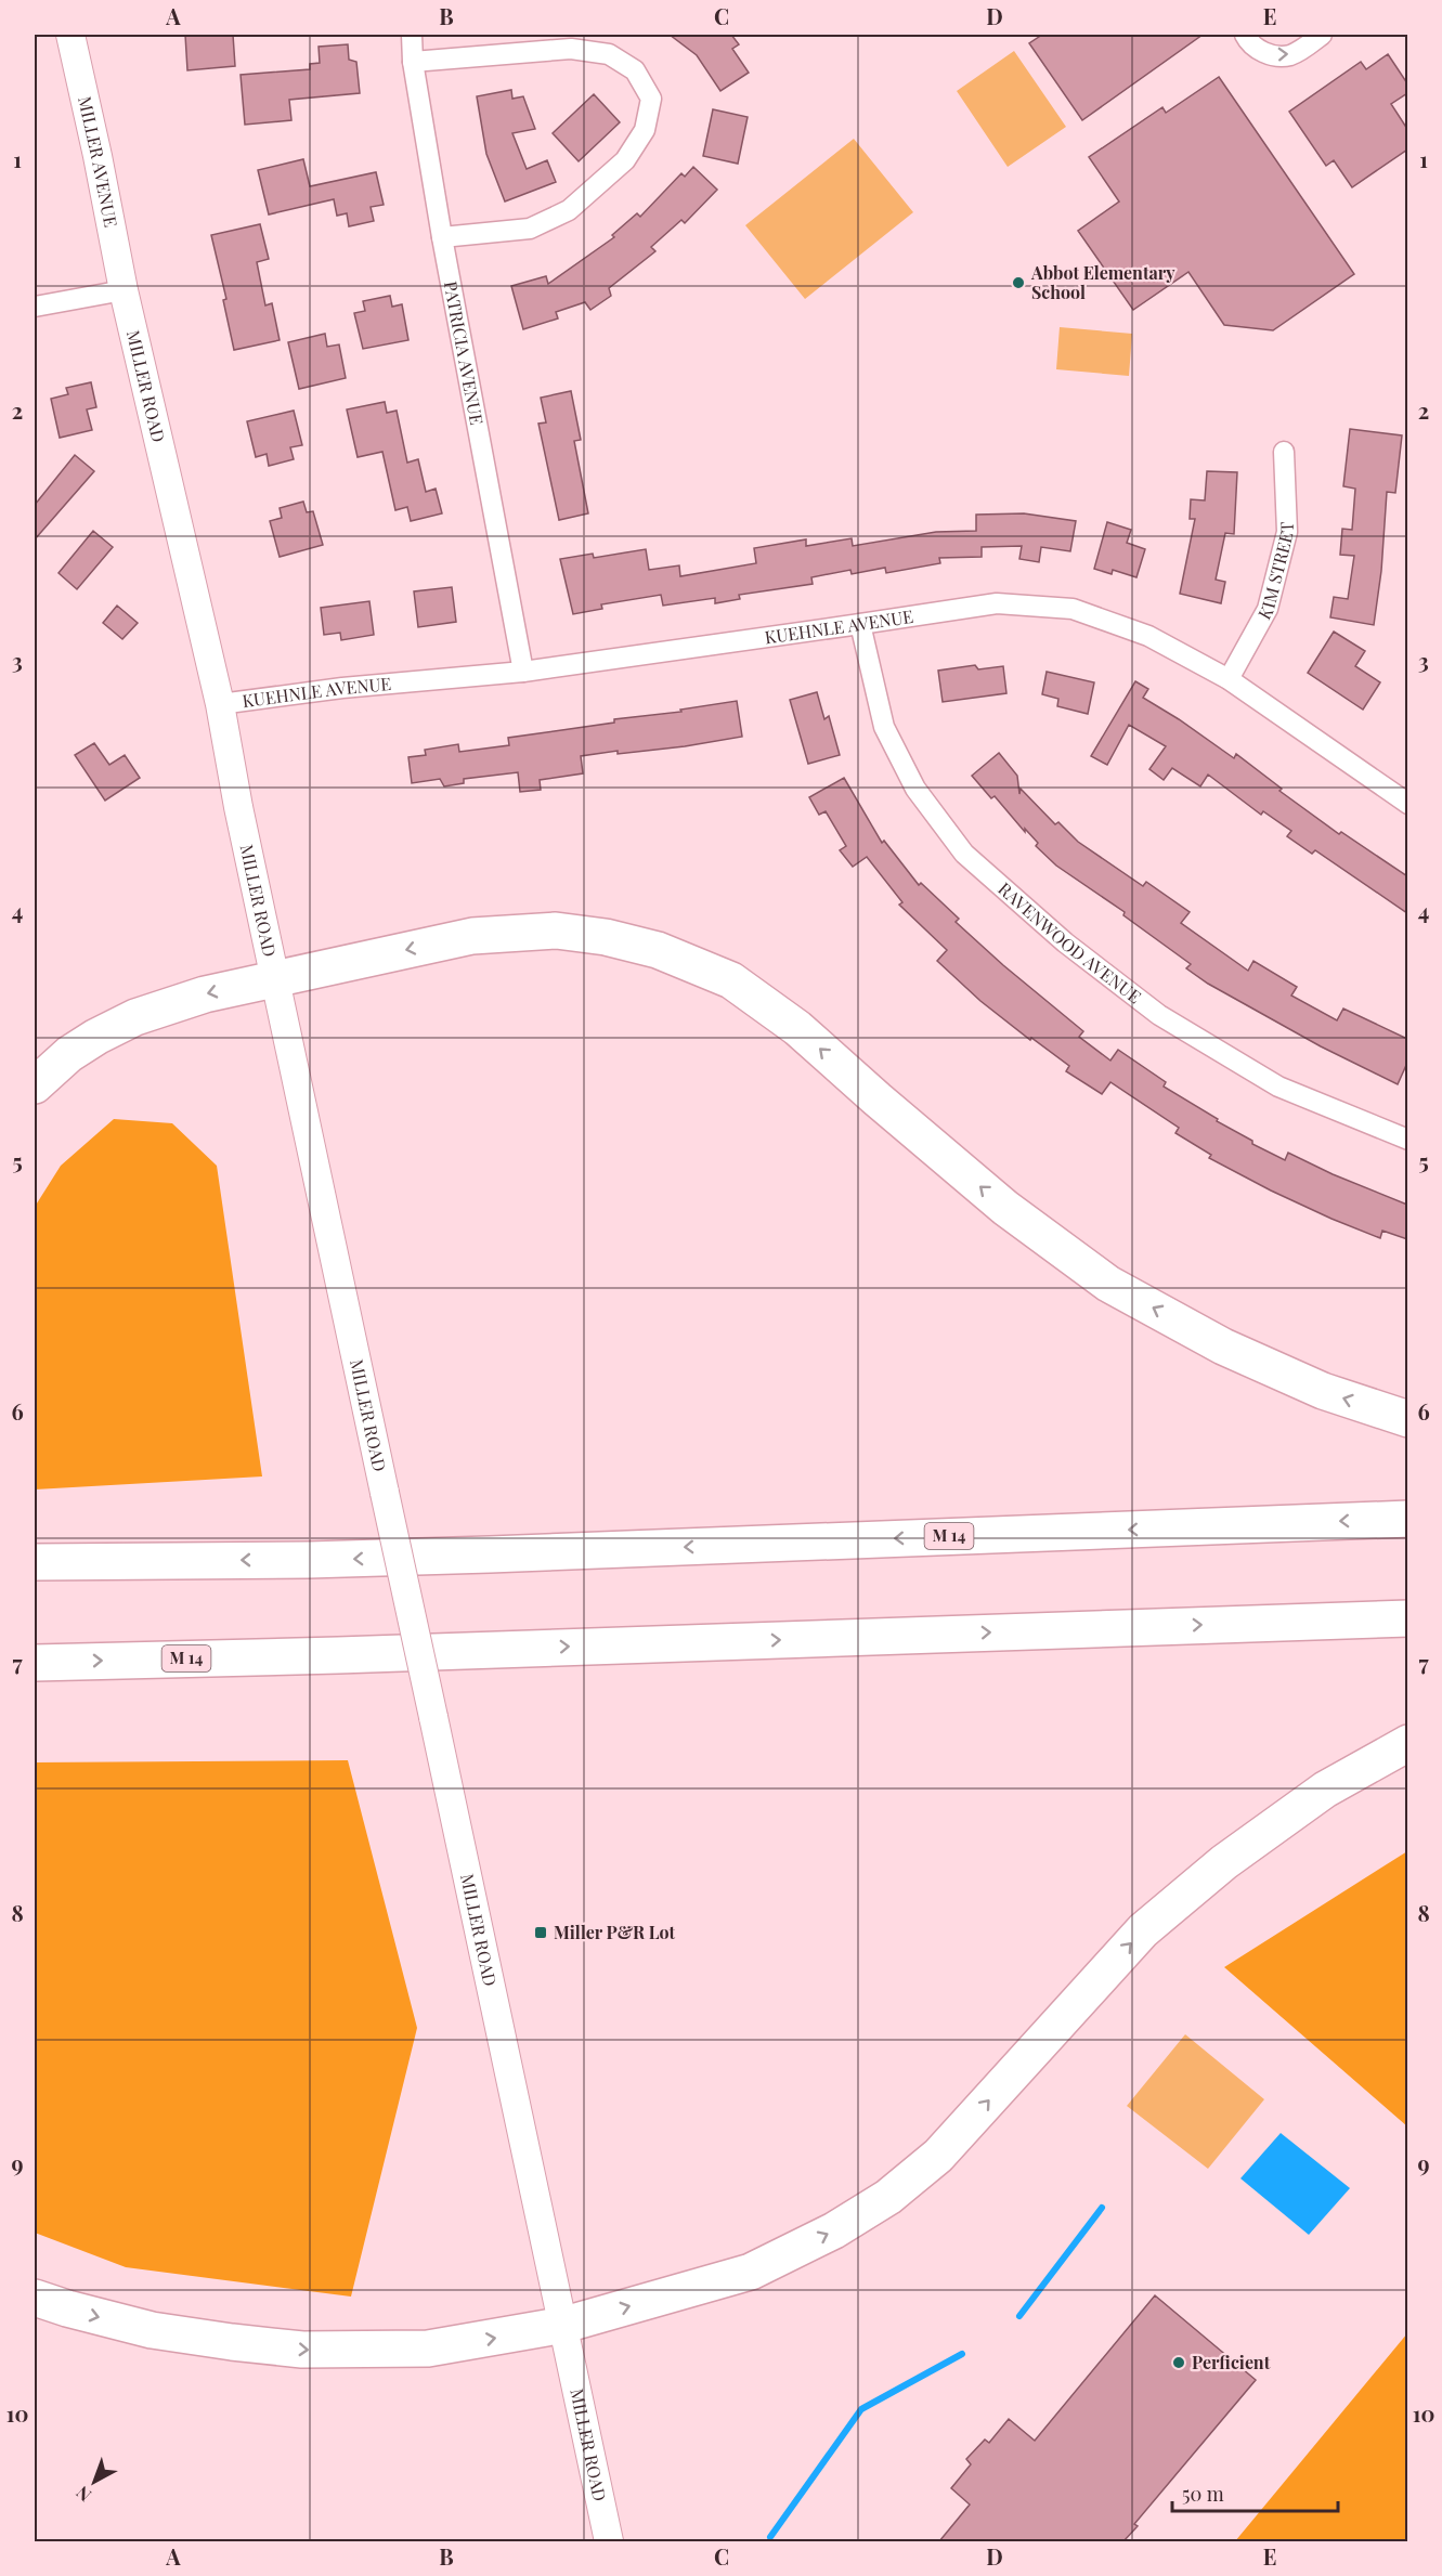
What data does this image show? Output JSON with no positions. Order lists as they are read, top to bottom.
{
  "streets": {
    "highway": ["M 14"],
    "main road": ["MILLER AVENUE", "MILLER ROAD"],
    "street": [
      "PATRICIA AVENUE",
      "KIM STREET",
      "KUEHNLE AVENUE",
      "RAVENWOOD AVENUE"
    ]
  },
  "crossings": [
    ["MILLER AVENUE", "MILLER ROAD"],
    ["PATRICIA AVENUE", "KUEHNLE AVENUE"],
    ["MILLER ROAD", "KUEHNLE AVENUE"],
    ["KIM STREET", "KUEHNLE AVENUE"],
    ["KUEHNLE AVENUE", "RAVENWOOD AVENUE"]
  ],
  "places": {
    "other": ["Abbot Elementary School", "Perficient"],
    "transit": ["Miller P&R Lot"]
  },
  "scale_bar": "50 m",
  "north": "bottom left",
  "grid": {
    "columns": [
      "A",
      "B",
      "C",
      "D",
      "E"
    ],
    "rows": [
      "1",
      "2",
      "3",
      "4",
      "5",
      "6",
      "7",
      "8",
      "9",
      "10"
    ]
  }
}
